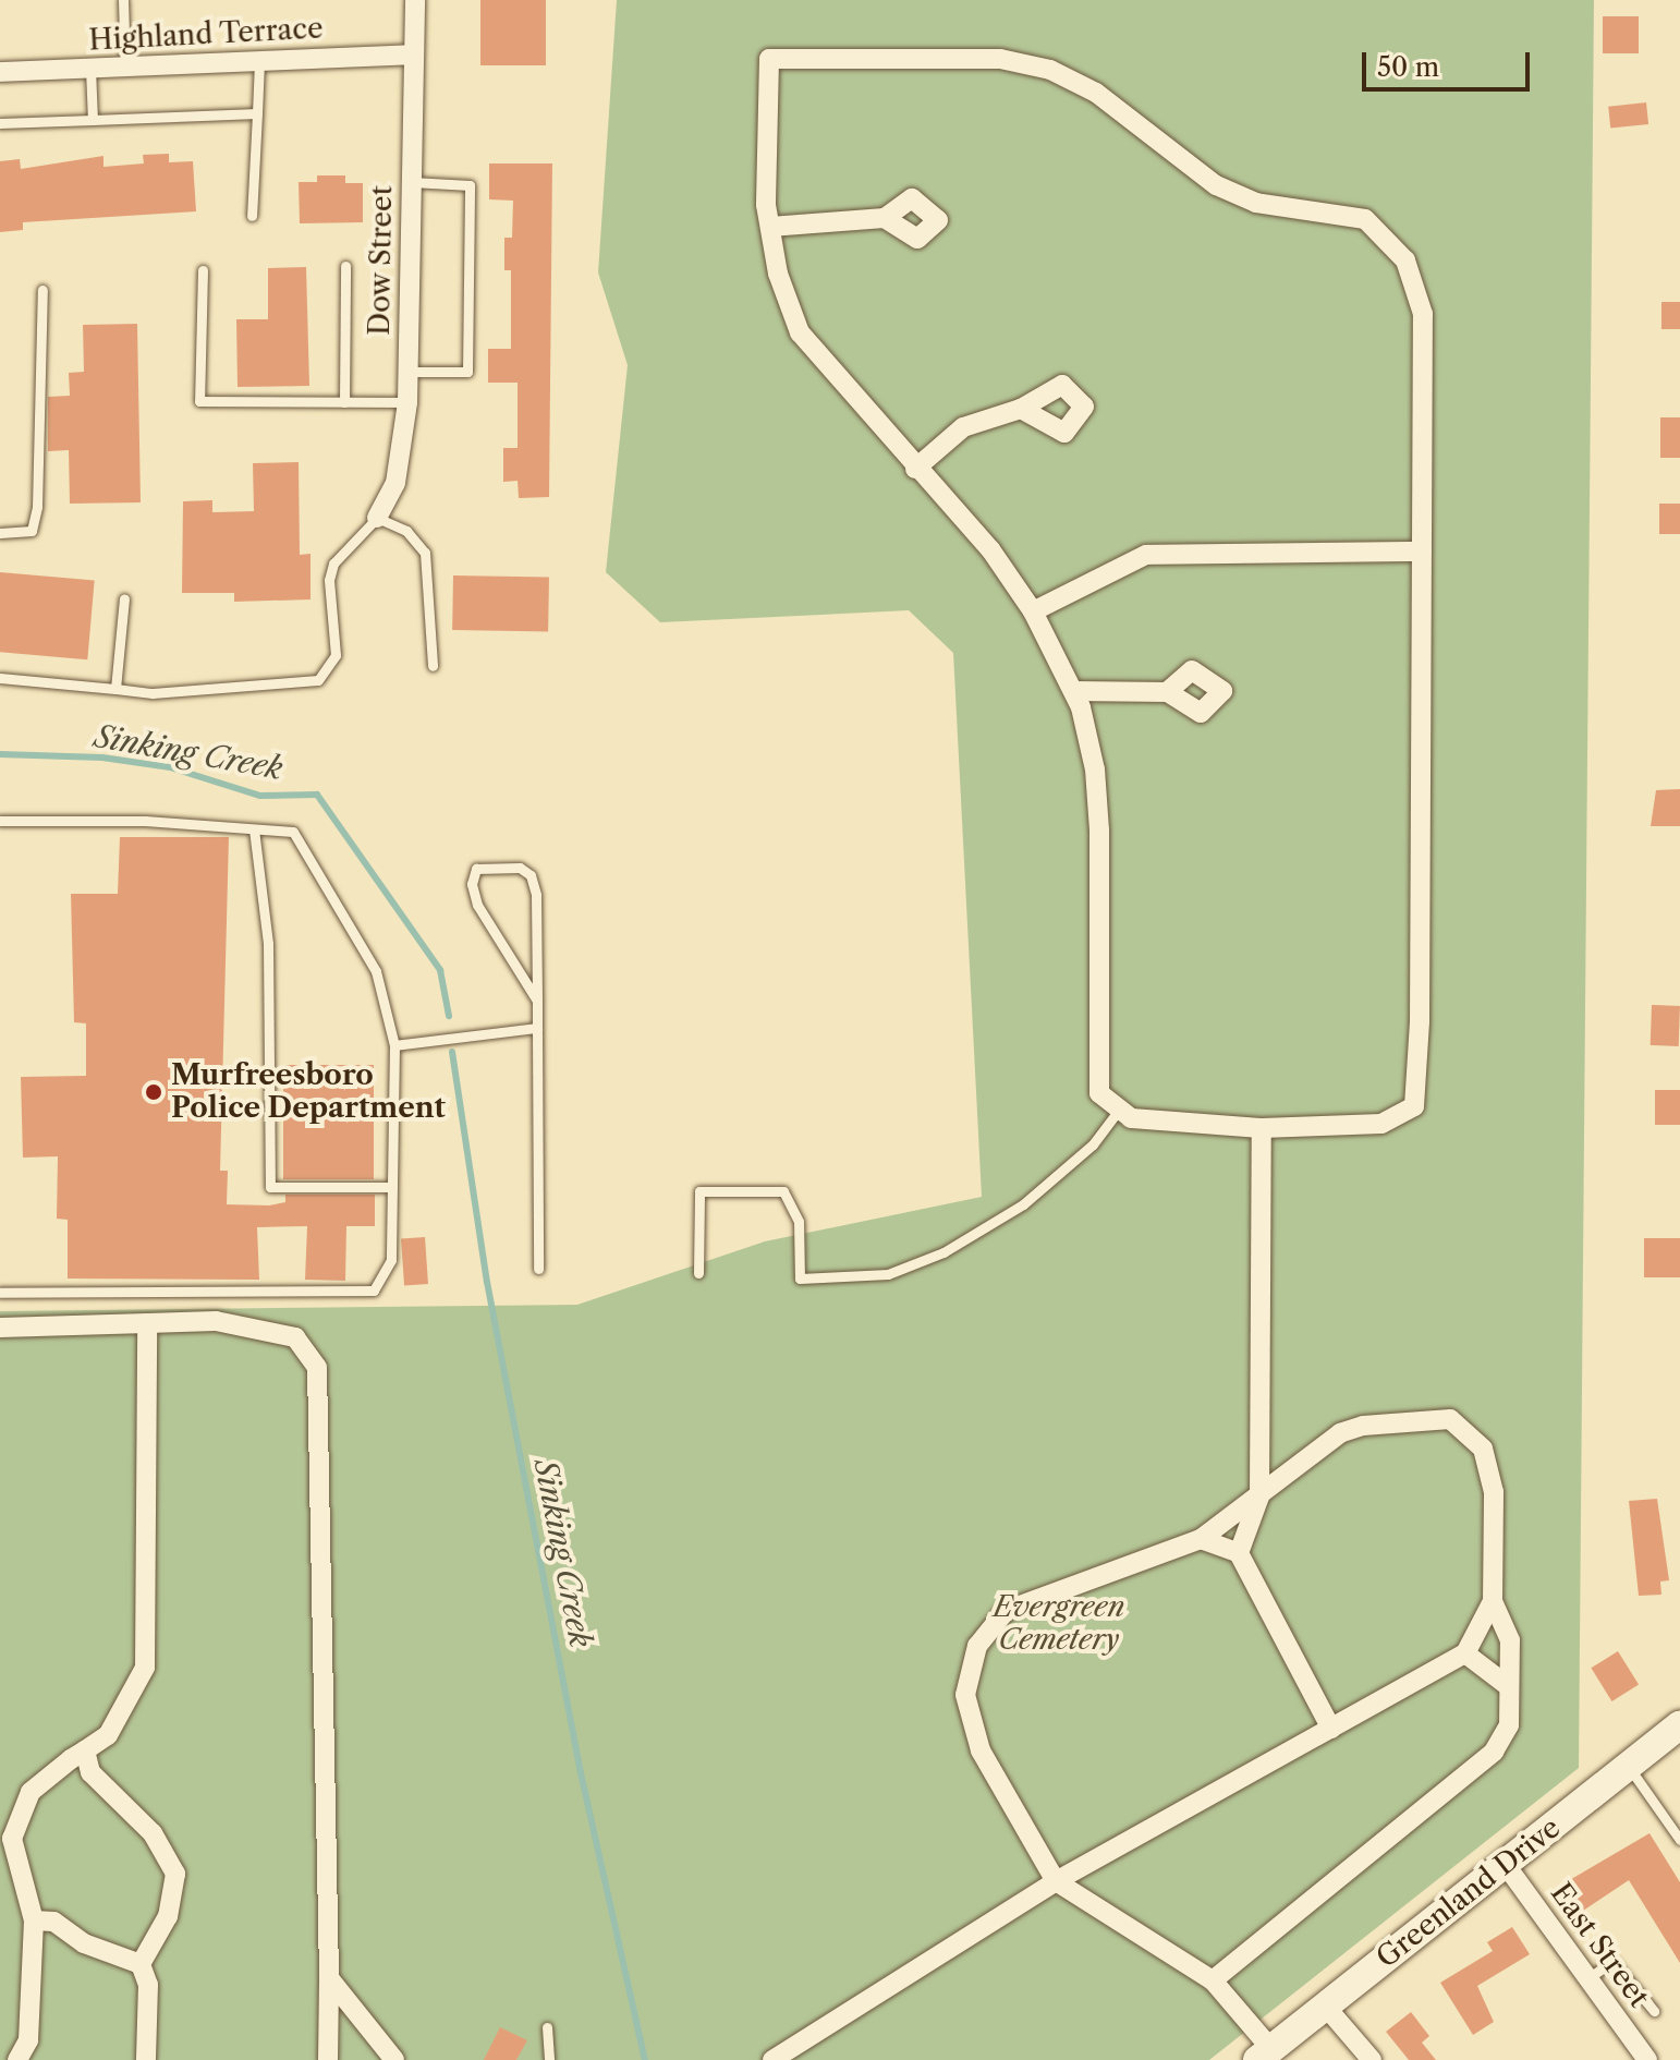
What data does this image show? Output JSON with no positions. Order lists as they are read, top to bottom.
{
  "streets": {
    "street": [
      "Highland Terrace",
      "Dow Street",
      "Greenland Drive",
      "East Street"
    ]
  },
  "crossings": [
    ["Highland Terrace", "Dow Street"],
    ["Greenland Drive", "East Street"]
  ],
  "water": ["Sinking Creek"],
  "parks": ["Evergreen Cemetery"],
  "places": ["Murfreesboro Police Department"],
  "scale_bar": "50 m"
}
